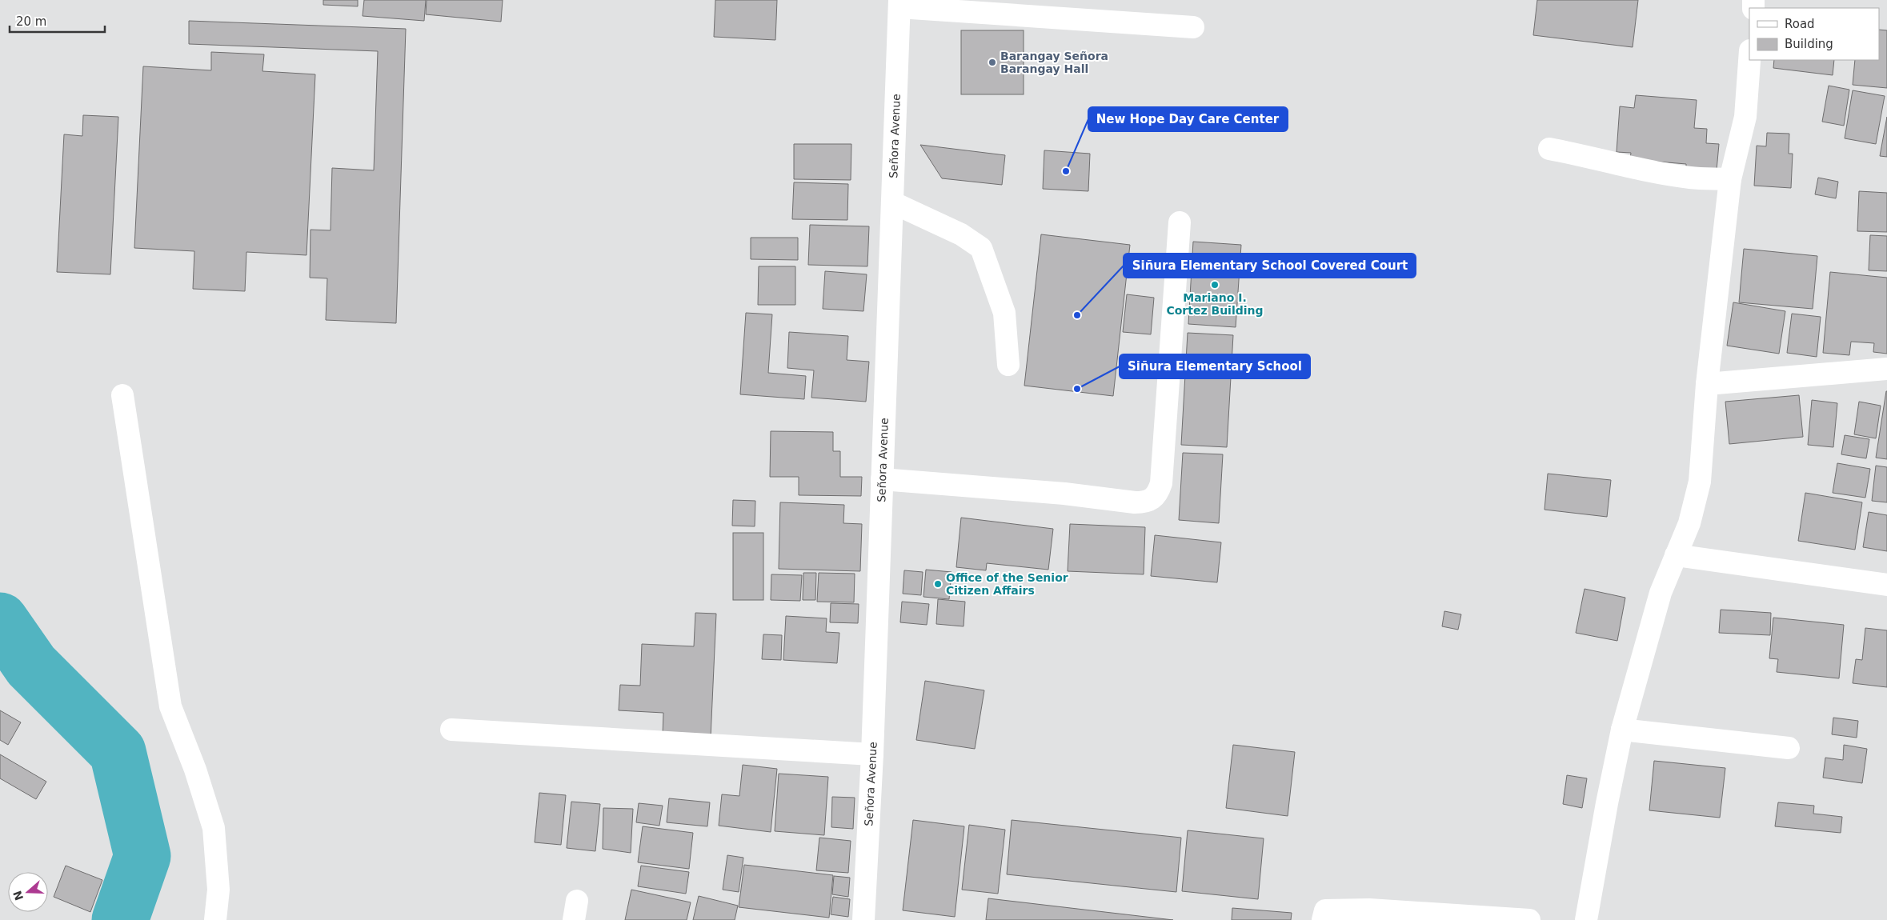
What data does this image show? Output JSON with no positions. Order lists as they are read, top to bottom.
{
  "streets": {
    "street": ["Señora Avenue"]
  },
  "places": [
    "Barangay Señora Barangay Hall",
    "New Hope Day Care Center",
    "Mariano I. Cortez Building",
    "Siñura Elementary School Covered Court",
    "Siñura Elementary School",
    "Office of the Senior Citizen Affairs"
  ],
  "legend": ["Road", "Building"],
  "scale_bar": "20 m",
  "north": "left"
}
